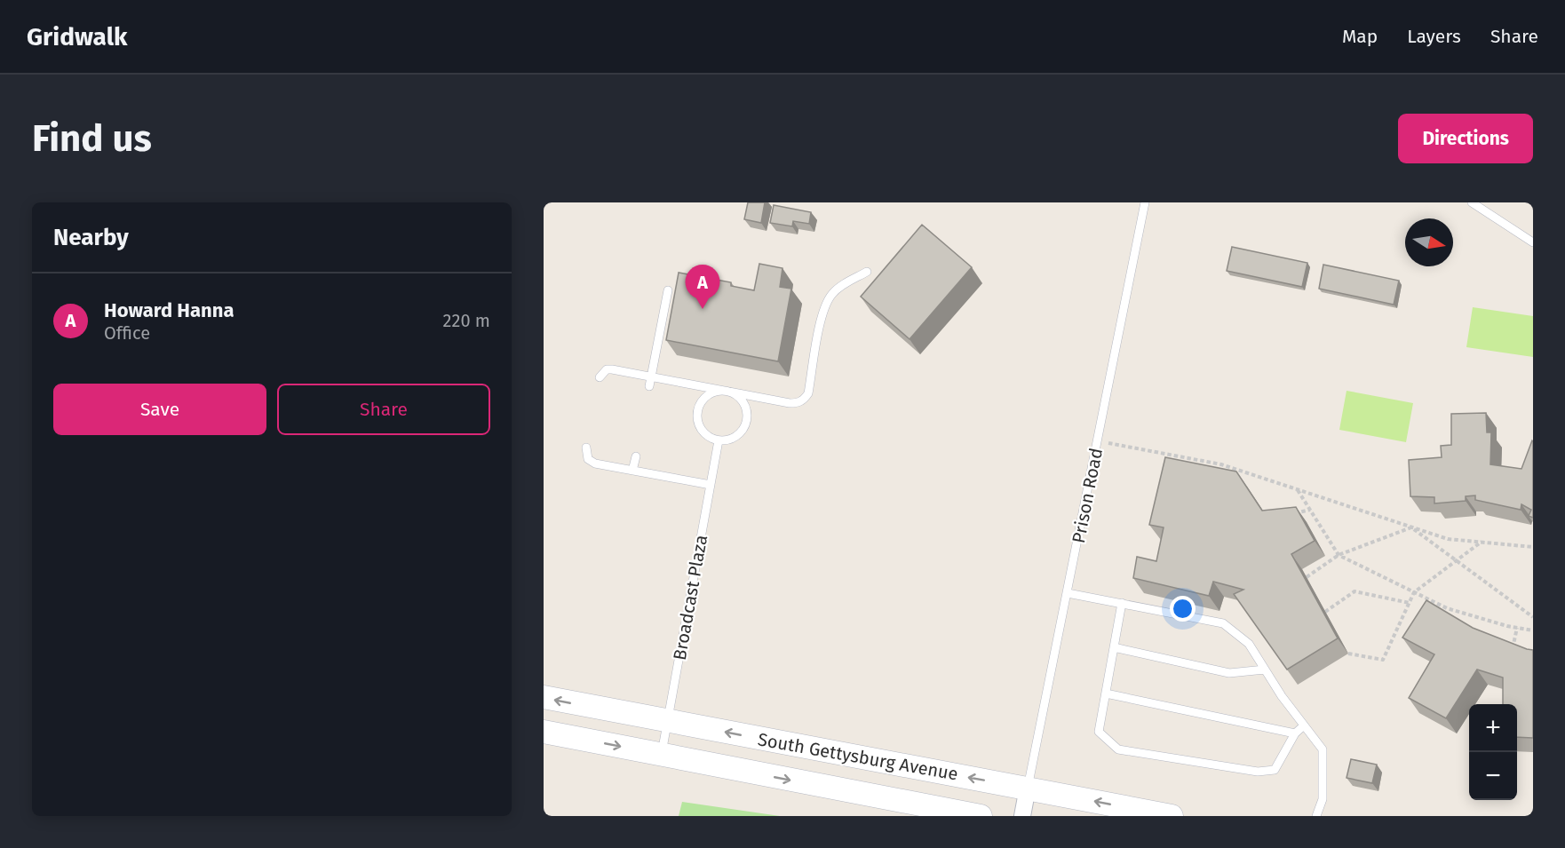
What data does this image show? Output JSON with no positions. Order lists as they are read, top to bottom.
{
  "streets": {
    "main road": ["South Gettysburg Avenue"],
    "lane": ["Prison Road", "Broadcast Plaza"]
  },
  "crossings": [
    ["Prison Road", "South Gettysburg Avenue"],
    ["Broadcast Plaza", "South Gettysburg Avenue"]
  ],
  "north": "right",
  "page": {
    "header": "Gridwalk",
    "nav": ["Map", "Layers", "Share"],
    "buttons": [
      "Directions",
      ["Save", "Share"]
    ],
    "title": "Find us",
    "heading": "Nearby",
    "pins": "A",
    "list": [
      {
        "mark": "A",
        "name": "Howard Hanna",
        "note": "Office",
        "value": "220 m"
      }
    ],
    "map_buttons": ["+", "−"]
  }
}
